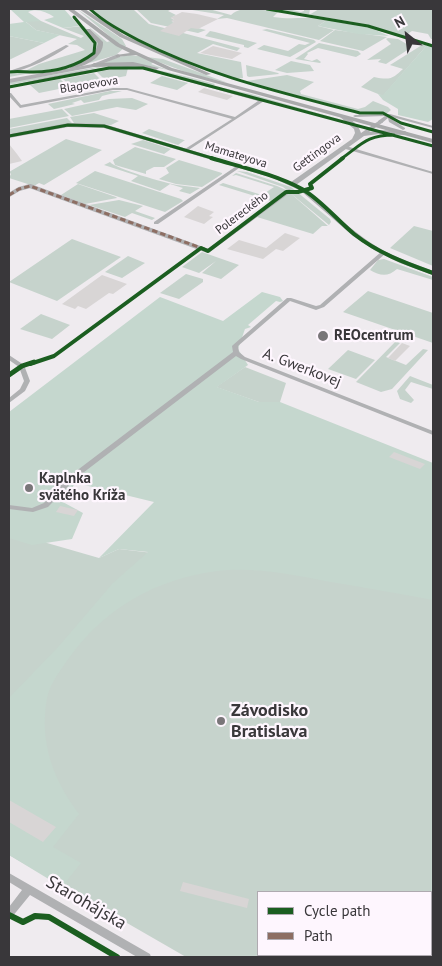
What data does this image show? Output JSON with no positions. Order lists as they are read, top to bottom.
{
  "streets": {
    "street": [
      "Blagoevova",
      "Gettingova",
      "Mamateyova",
      "Polereckého",
      "A. Gwerkovej",
      "Starohájska"
    ]
  },
  "crossings": [
    ["Gettingova", "Mamateyova"],
    ["Mamateyova", "A. Gwerkovej"]
  ],
  "places": ["REOcentrum", "Kaplnka svätého Kríža", "Závodisko Bratislava"],
  "legend": ["Cycle path", "Path"],
  "north": "top left"
}
